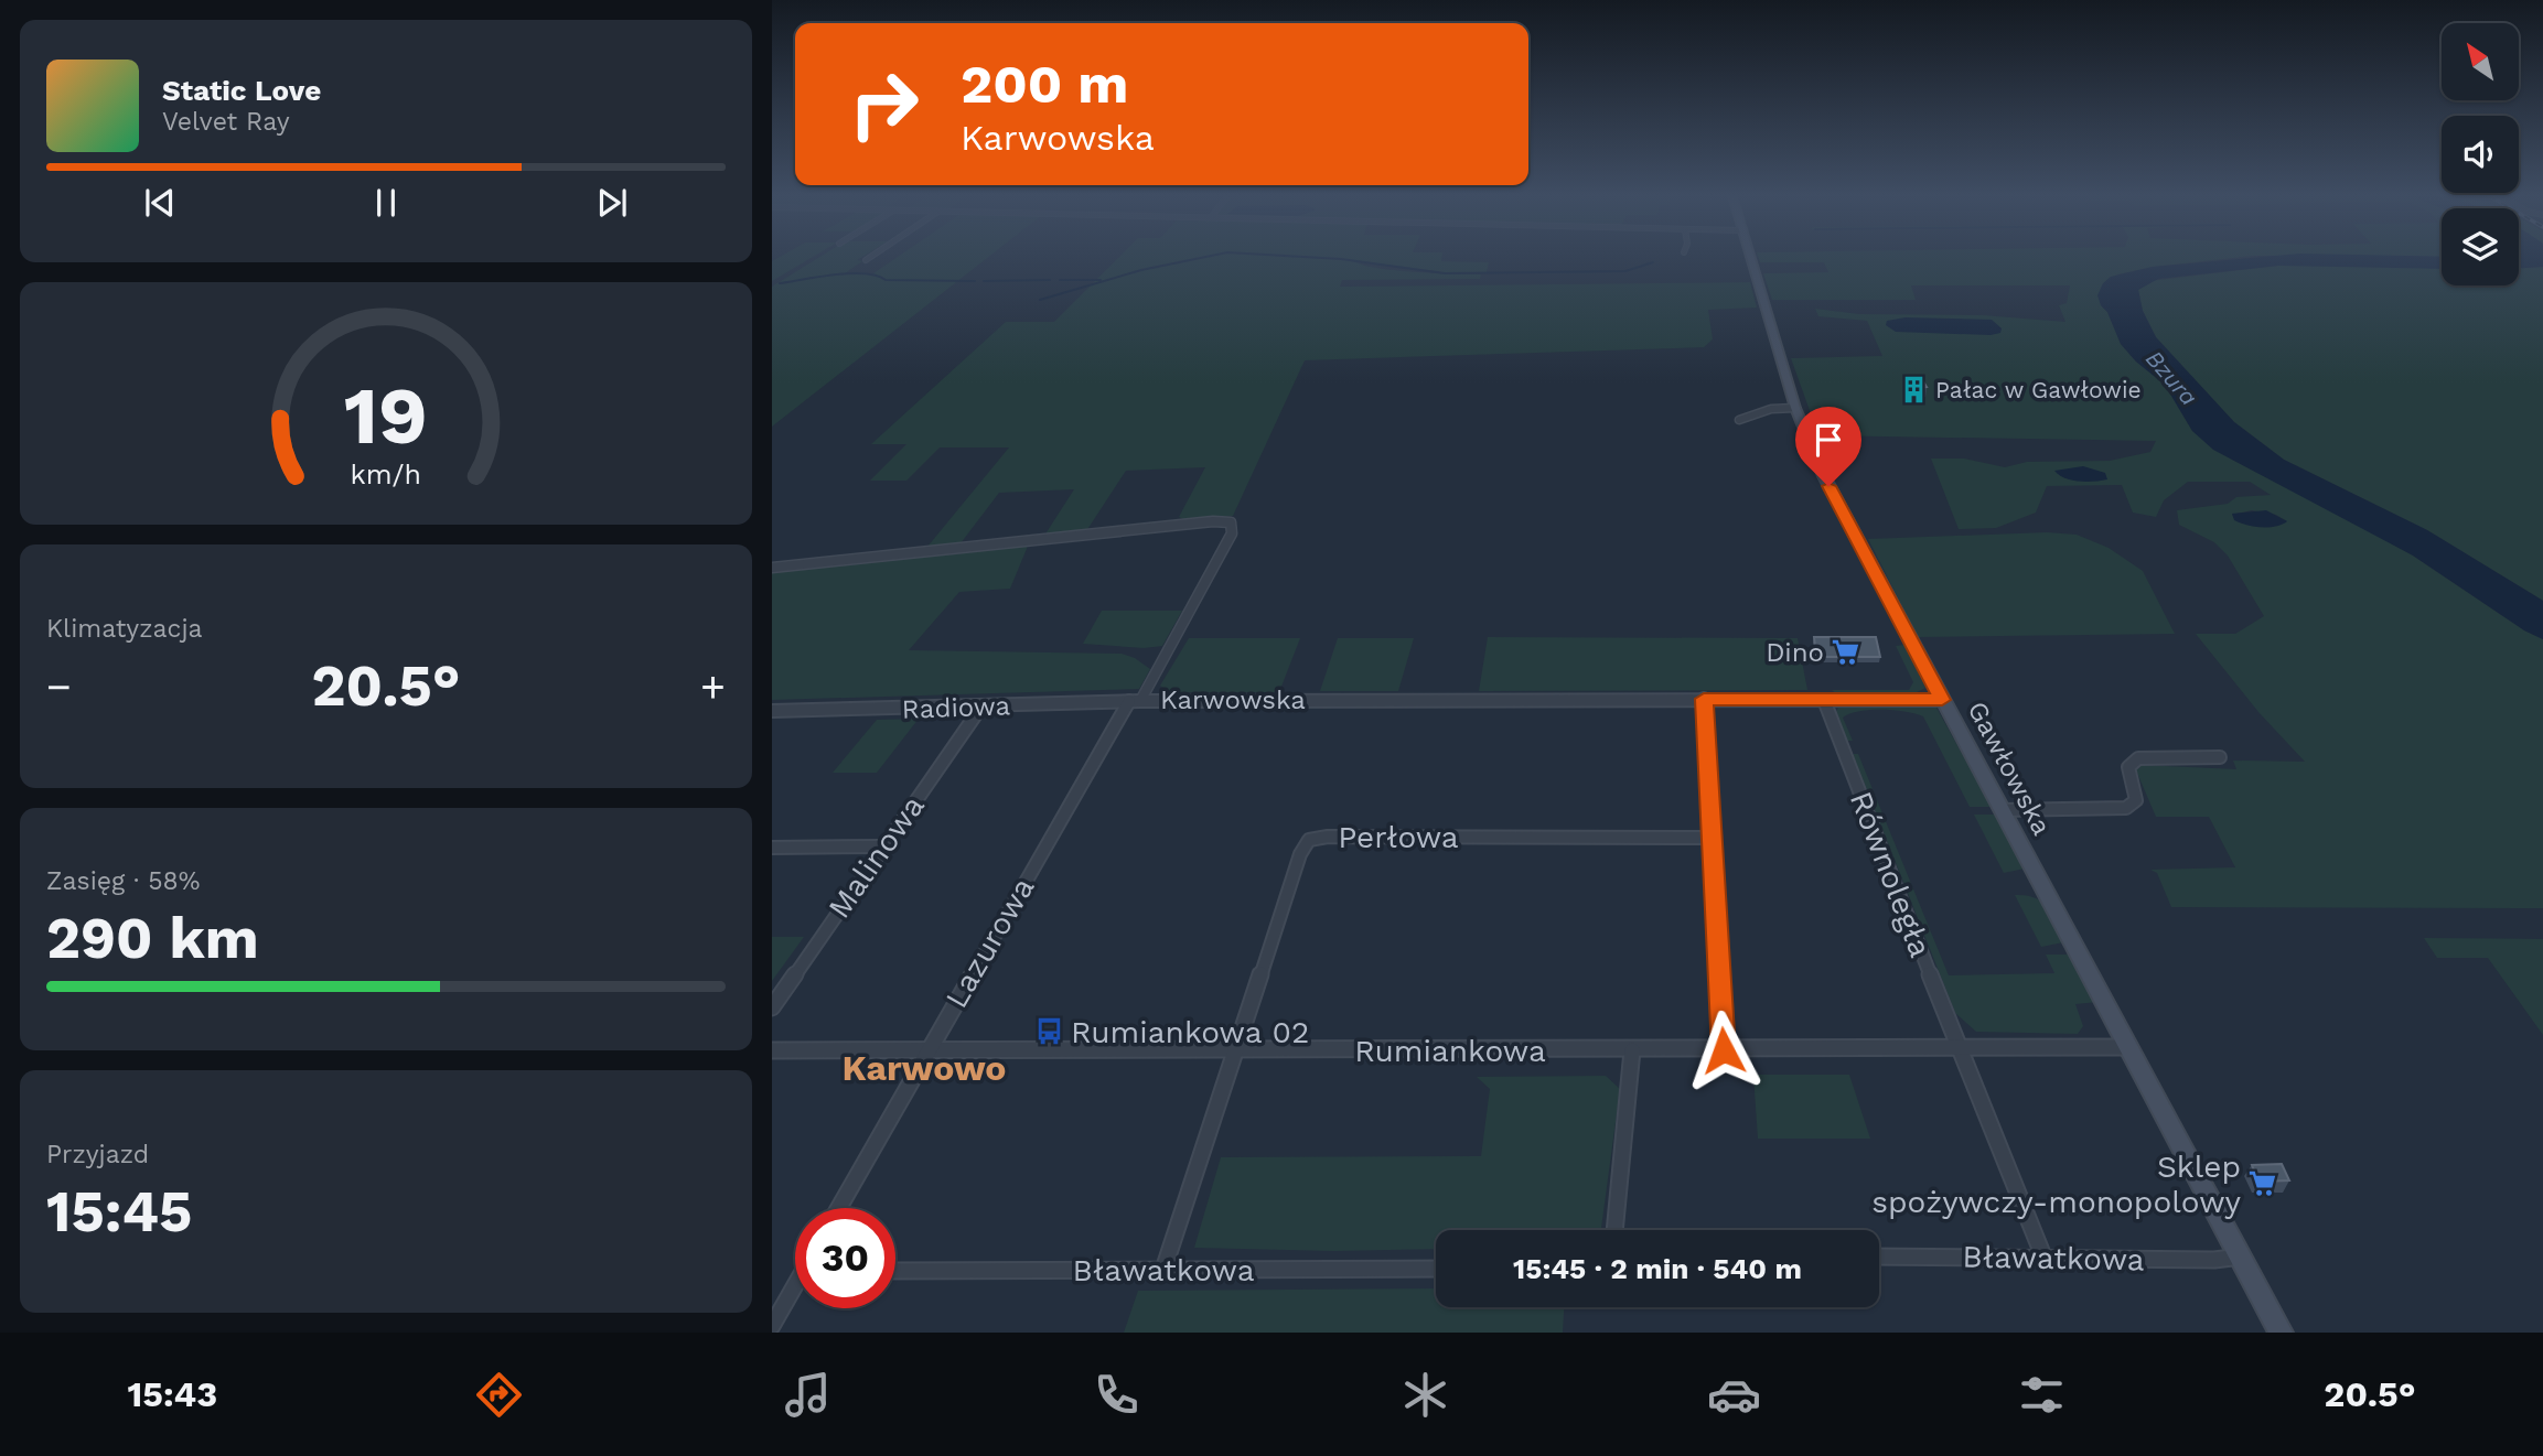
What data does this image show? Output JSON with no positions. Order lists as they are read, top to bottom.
{
  "streets": {
    "street": [
      "Karwowska",
      "Radiowa",
      "Gawłowska",
      "Perłowa",
      "Malinowa",
      "Równoległa",
      "Lazurowa",
      "Rumiankowa",
      "Bławatkowa"
    ]
  },
  "crossings": [
    ["Karwowska", "Radiowa"],
    ["Karwowska", "Gawłowska"],
    ["Karwowska", "Równoległa"],
    ["Karwowska", "Lazurowa"],
    ["Radiowa", "Malinowa"],
    ["Radiowa", "Lazurowa"],
    ["Gawłowska", "Rumiankowa"],
    ["Gawłowska", "Bławatkowa"],
    ["Perłowa", "Rumiankowa"],
    ["Równoległa", "Rumiankowa"],
    ["Równoległa", "Bławatkowa"],
    ["Lazurowa", "Rumiankowa"]
  ],
  "districts": ["Karwowo"],
  "water": ["Bzura"],
  "places": {
    "building": ["Pałac w Gawłowie"],
    "supermarket": ["Dino", "Sklep spożywczy-monopolowy"],
    "bus stop": ["Rumiankowa 02"]
  },
  "north": "top left",
  "page": {
    "turn": ["200 m", "Karwowska"],
    "song": ["Static Love", "Velvet Ray"],
    "tile": [
      "Klimatyzacja",
      ["Zasięg · 58%", "290 km"],
      ["Przyjazd", "15:45"]
    ],
    "heat": ["−", "20.5°", "+"],
    "limit": "30",
    "trip": "15:45 · 2 min · 540 m",
    "tabs": ["15:43", "20.5°"],
    "gauge": ["19", "km/h"]
  }
}
